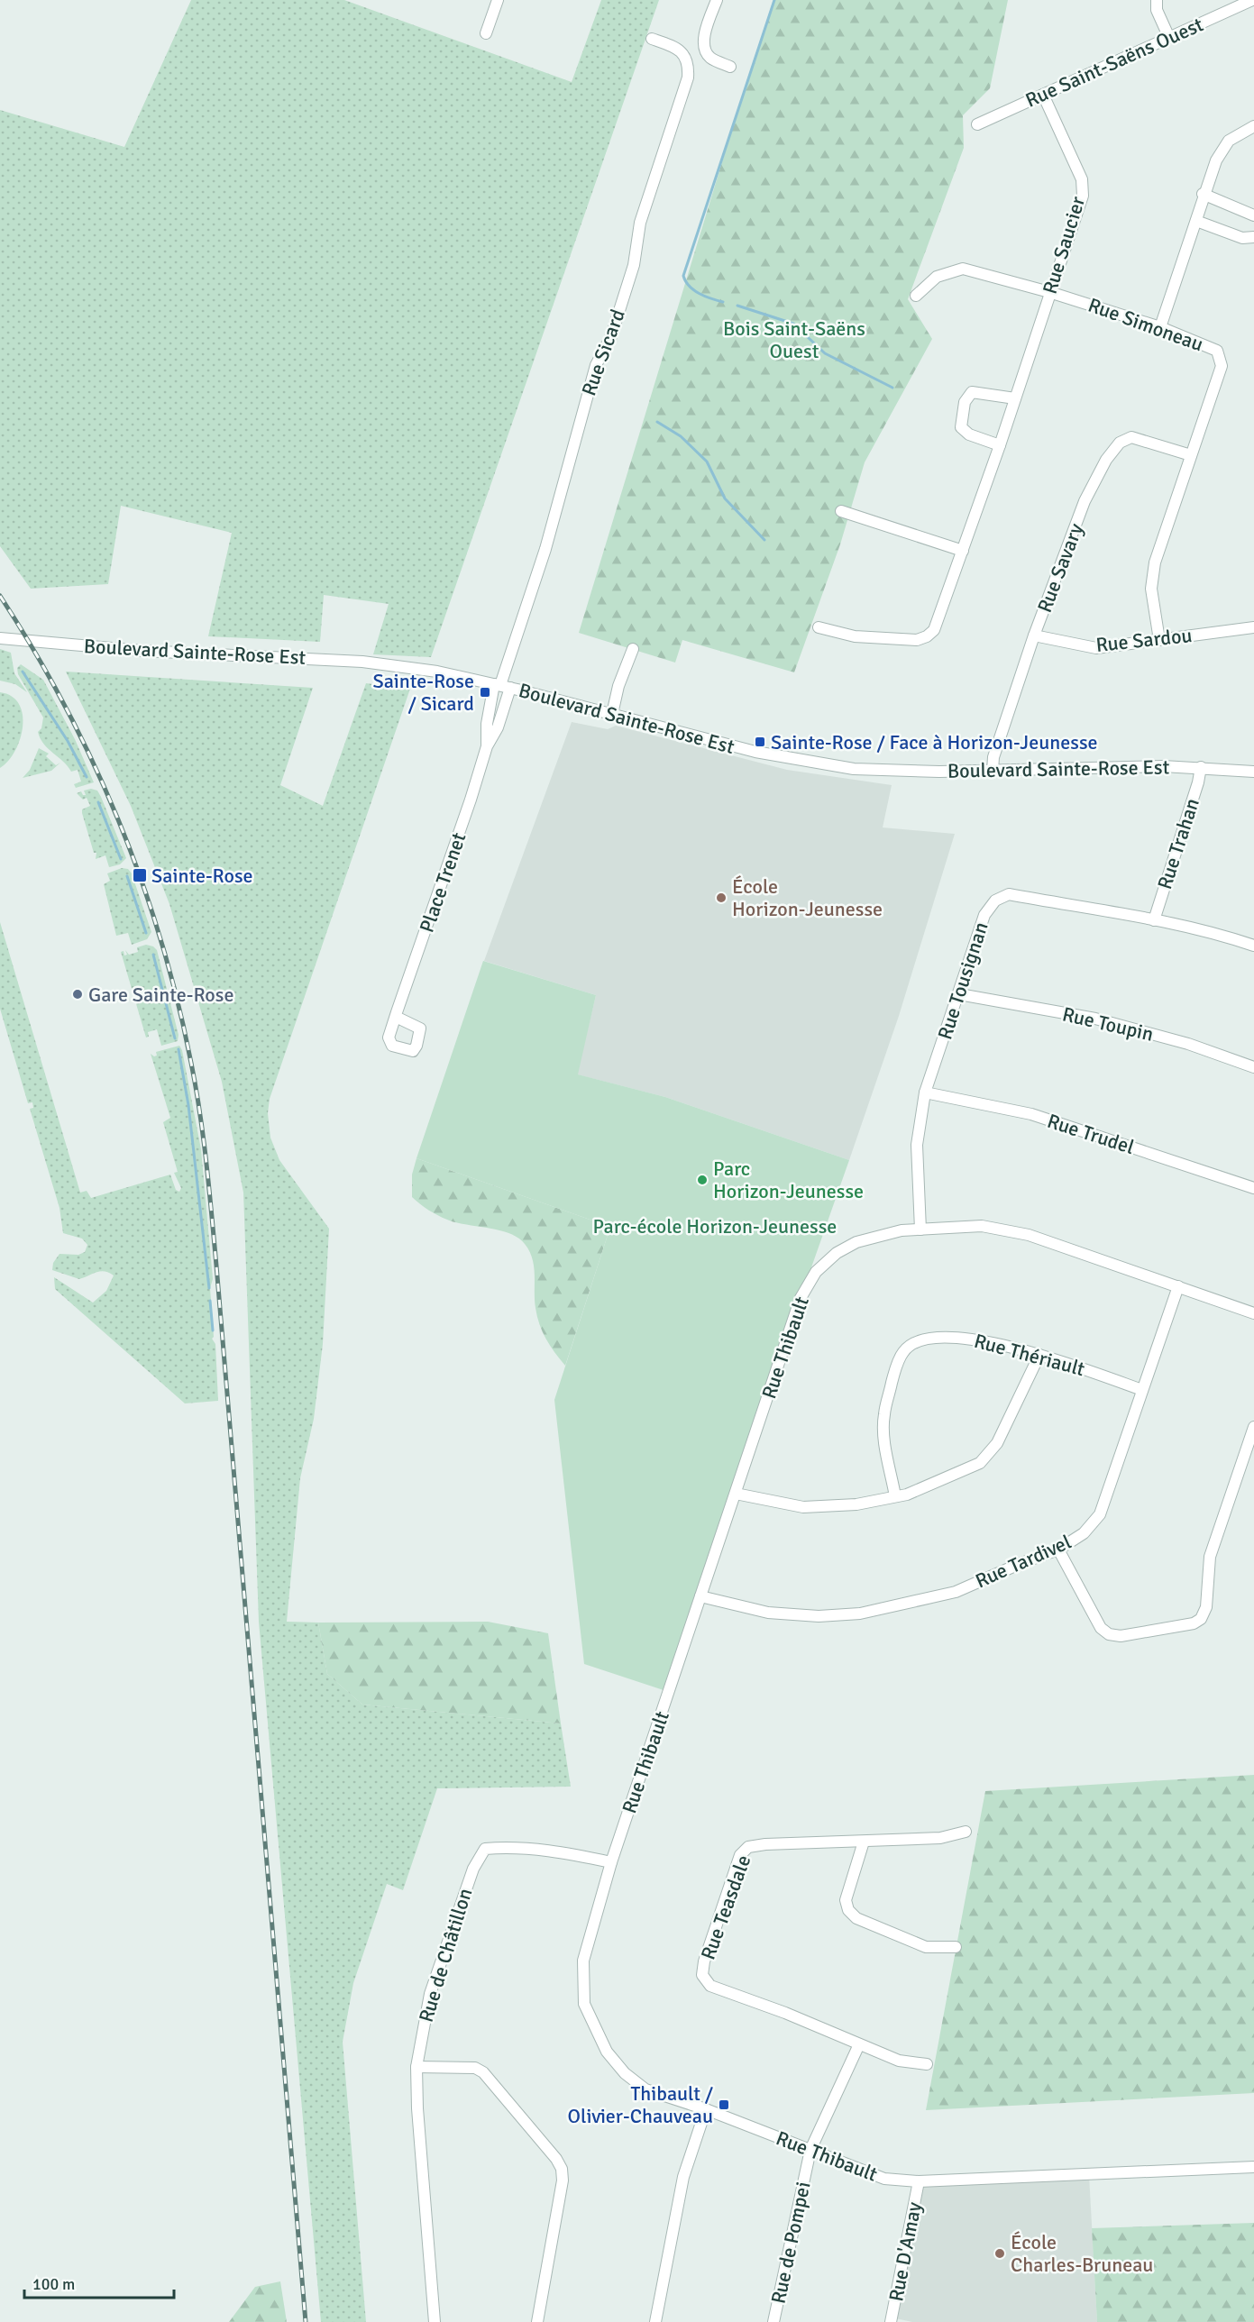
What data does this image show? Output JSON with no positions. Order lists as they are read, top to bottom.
{
  "streets": {
    "street": [
      "Rue Saint-Saëns Ouest",
      "Rue Saucier",
      "Rue Simoneau",
      "Rue Sicard",
      "Rue Savary",
      "Rue Sardou",
      "Boulevard Sainte-Rose Est",
      "Rue Trahan",
      "Place Trenet",
      "Rue Tousignan",
      "Rue Toupin",
      "Rue Trudel",
      "Rue Thibault",
      "Rue Thériault",
      "Rue Tardivel",
      "Rue Teasdale",
      "Rue de Châtillon",
      "Rue de Pompei",
      "Rue D'Amay"
    ]
  },
  "crossings": [
    ["Rue Saint-Saëns Ouest", "Rue Saucier"],
    ["Rue Saucier", "Rue Simoneau"],
    ["Rue Simoneau", "Rue Savary"],
    ["Rue Simoneau", "Rue Sardou"],
    ["Rue Sicard", "Boulevard Sainte-Rose Est"],
    ["Rue Sicard", "Place Trenet"],
    ["Rue Savary", "Rue Sardou"],
    ["Rue Savary", "Boulevard Sainte-Rose Est"],
    ["Boulevard Sainte-Rose Est", "Rue Trahan"],
    ["Boulevard Sainte-Rose Est", "Place Trenet"],
    ["Rue Trahan", "Rue Tousignan"],
    ["Rue Tousignan", "Rue Toupin"],
    ["Rue Tousignan", "Rue Trudel"],
    ["Rue Tousignan", "Rue Thibault"],
    ["Rue Thibault", "Rue Tardivel"],
    ["Rue Thibault", "Rue de Châtillon"],
    ["Rue Thibault", "Rue de Pompei"],
    ["Rue Thibault", "Rue D'Amay"],
    ["Rue Thériault", "Rue Tardivel"],
    ["Rue Teasdale", "Rue de Pompei"]
  ],
  "parks": ["Bois Saint-Saëns Ouest", "Parc-école Horizon-Jeunesse"],
  "places": {
    "transit": [
      "Sainte-Rose / Sicard",
      "Sainte-Rose / Face à Horizon-Jeunesse",
      "Sainte-Rose",
      "Thibault / Olivier-Chauveau"
    ],
    "other": [
      "École Horizon-Jeunesse",
      "Gare Sainte-Rose",
      "Parc Horizon-Jeunesse",
      "École Charles-Bruneau"
    ]
  },
  "scale_bar": "100 m"
}
